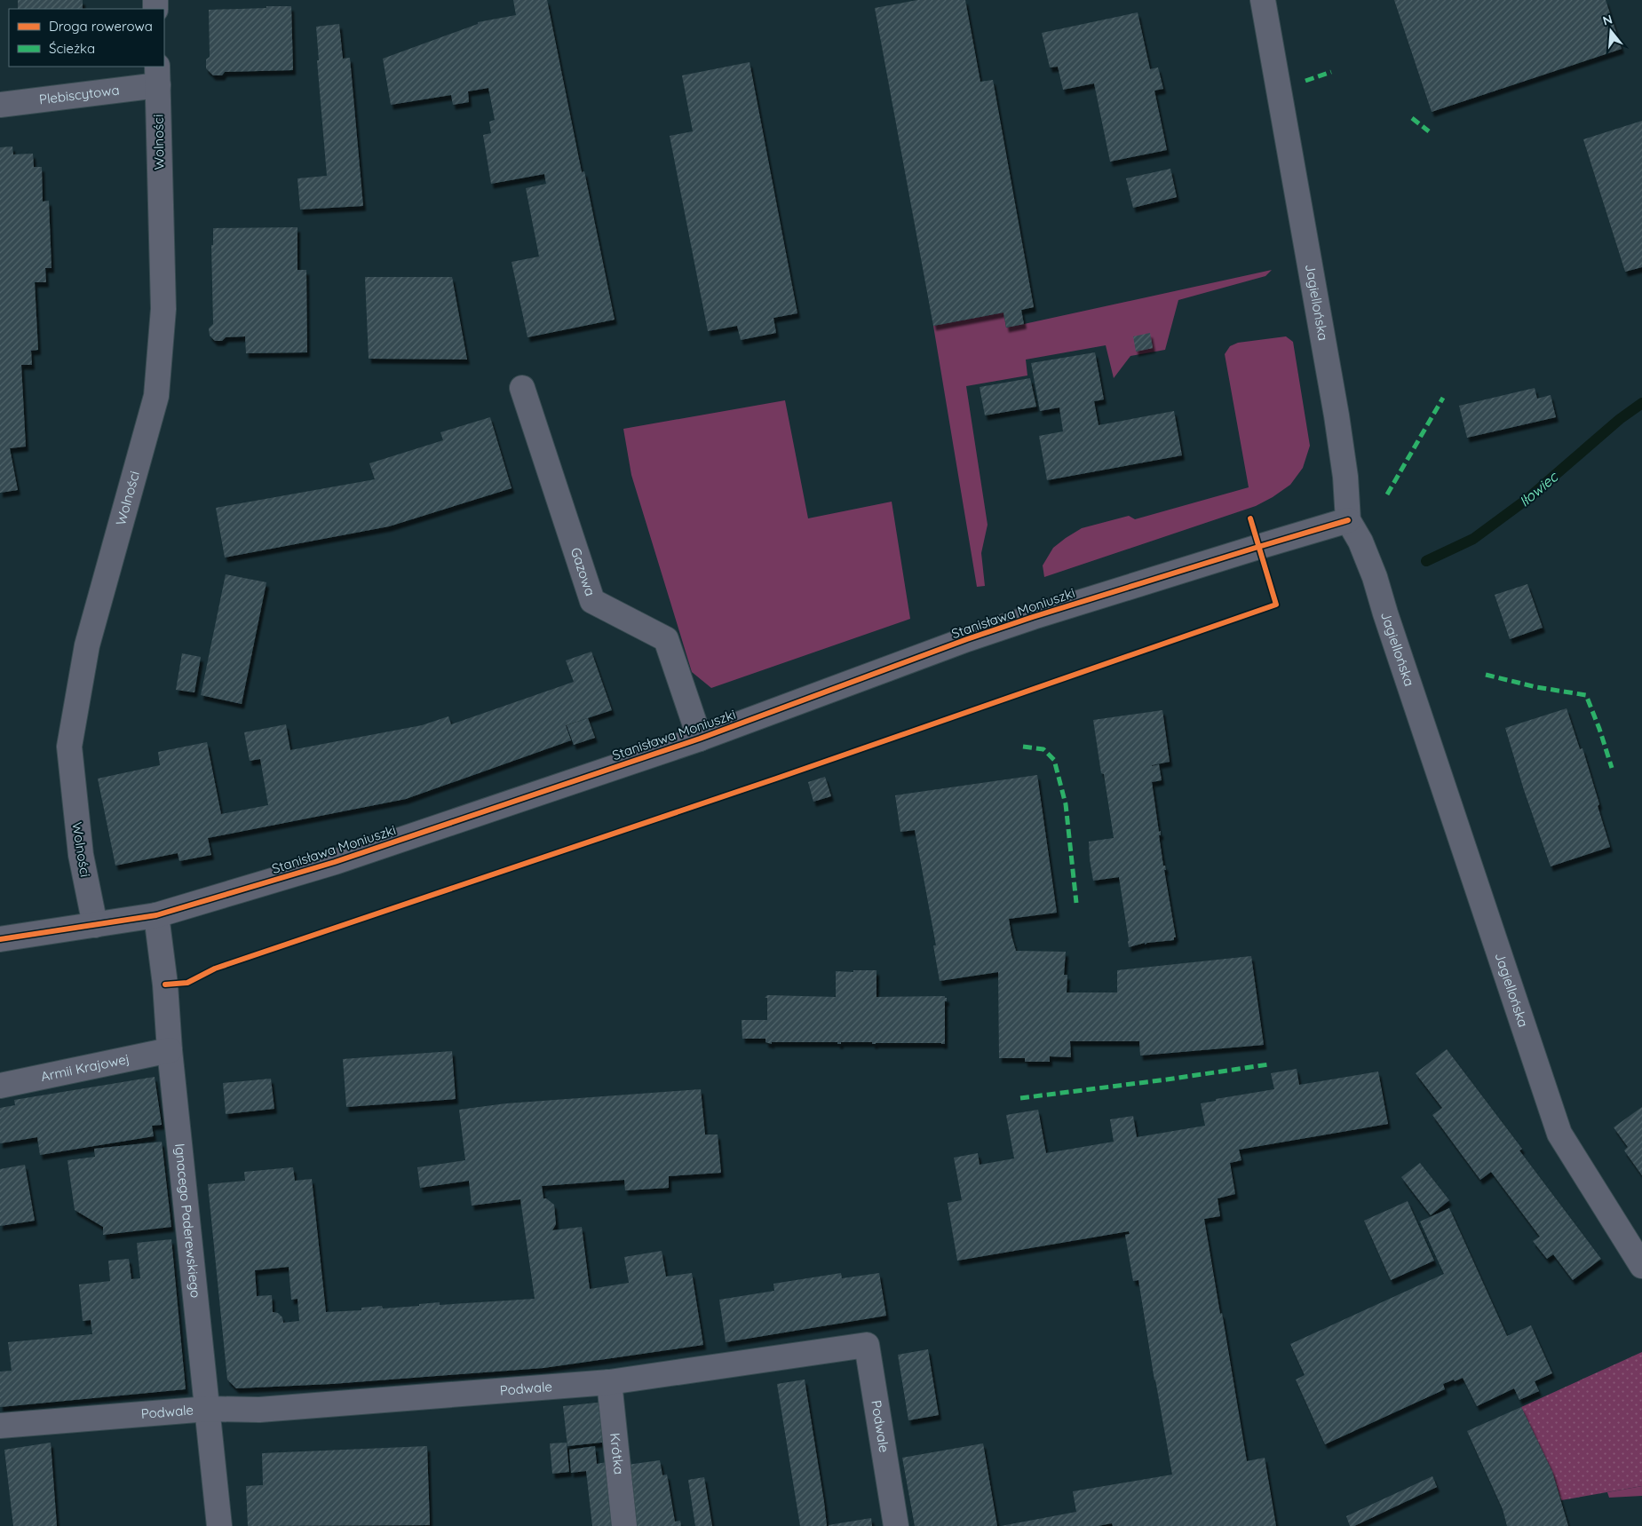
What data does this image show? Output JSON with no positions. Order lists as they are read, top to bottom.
{
  "streets": {
    "street": [
      "Plebiscytowa",
      "Wolności",
      "Jagiellońska",
      "Gazowa",
      "Stanisława Moniuszki",
      "Armii Krajowej",
      "Ignacego Paderewskiego",
      "Podwale",
      "Krótka"
    ]
  },
  "crossings": [
    ["Plebiscytowa", "Wolności"],
    ["Wolności", "Stanisława Moniuszki"],
    ["Jagiellońska", "Stanisława Moniuszki"],
    ["Gazowa", "Stanisława Moniuszki"],
    ["Stanisława Moniuszki", "Ignacego Paderewskiego"],
    ["Armii Krajowej", "Ignacego Paderewskiego"],
    ["Ignacego Paderewskiego", "Podwale"],
    ["Podwale", "Krótka"]
  ],
  "water": ["Iłowiec"],
  "legend": ["Droga rowerowa", "Ścieżka"],
  "north": "top"
}
